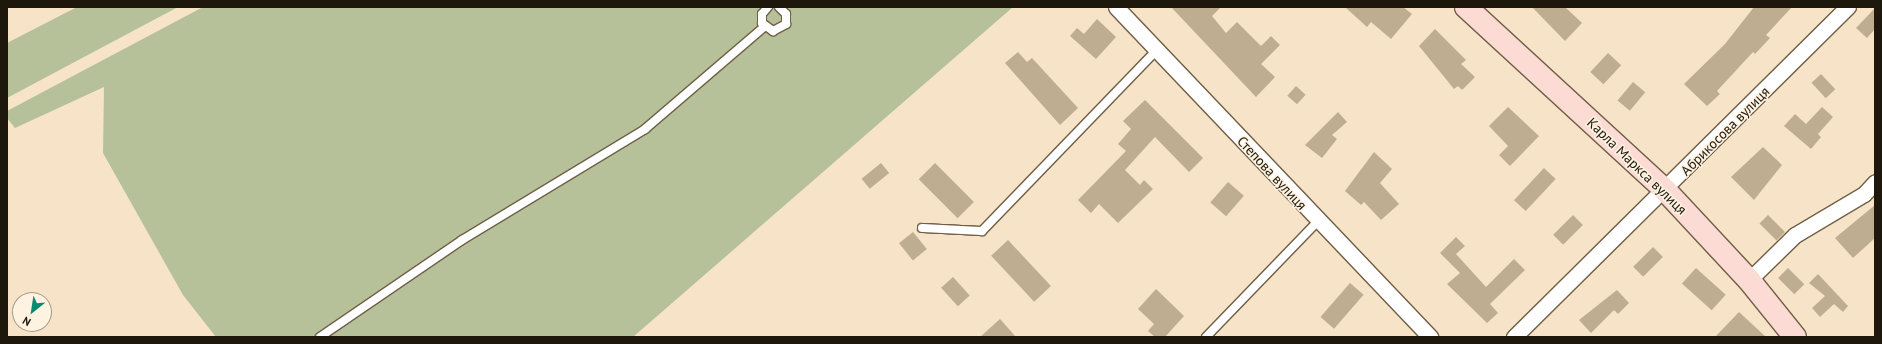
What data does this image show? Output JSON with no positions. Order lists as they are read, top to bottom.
{
  "streets": {
    "street": ["Абрикосова вулиця", "Карла Маркса вулиця", "Степова вулиця"]
  },
  "crossings": [
    ["Абрикосова вулиця", "Карла Маркса вулиця"]
  ],
  "north": "bottom left"
}
